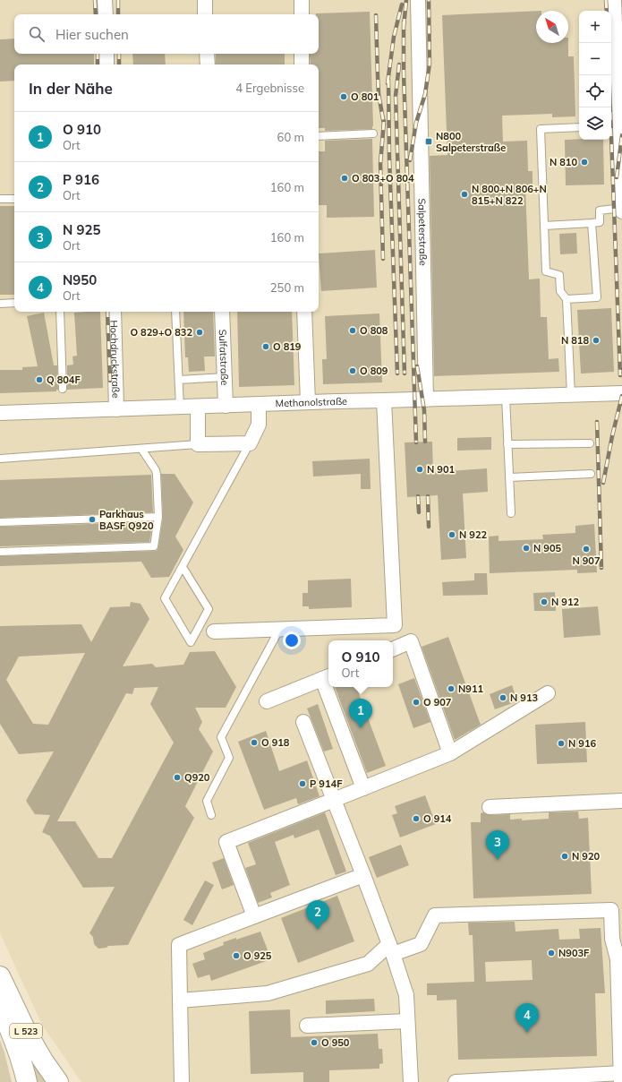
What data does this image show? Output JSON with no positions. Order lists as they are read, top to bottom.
{
  "streets": {
    "main road": ["L 523"],
    "street": [
      "Salpeterstraße",
      "Sulfatstraße",
      "Hochdruckstraße",
      "Methanolstraße"
    ]
  },
  "crossings": [
    ["Salpeterstraße", "Methanolstraße"],
    ["Sulfatstraße", "Methanolstraße"],
    ["Hochdruckstraße", "Methanolstraße"]
  ],
  "places": {
    "other": [
      "O 801",
      "N 810",
      "O 803+O 804",
      "N 800+N 806+N 815+N 822",
      "O 808",
      "O 829+O 832",
      "N 818",
      "O 819",
      "O 809",
      "Q 804F",
      "N 901",
      "Parkhaus BASF Q920",
      "N 922",
      "N 905",
      "N 907",
      "N 912",
      "N911",
      "N 913",
      "O 907",
      "O 918",
      "N 916",
      "Q920",
      "P 914F",
      "O 914",
      "N 920",
      "N903F",
      "O 925",
      "O 950"
    ],
    "transit": ["N800 Salpeterstraße"]
  },
  "north": "top left",
  "page": {
    "map_buttons": ["+", "−"],
    "search": "Hier suchen",
    "heading": ["In der Nähe", "4 Ergebnisse"],
    "list": [
      {
        "mark": "1",
        "name": "O 910",
        "note": "Ort",
        "value": "60 m"
      },
      {
        "mark": "2",
        "name": "P 916",
        "note": "Ort",
        "value": "160 m"
      },
      {
        "mark": "3",
        "name": "N 925",
        "note": "Ort",
        "value": "160 m"
      },
      {
        "mark": "4",
        "name": "N950",
        "note": "Ort",
        "value": "250 m"
      }
    ],
    "popup": ["O 910", "Ort"],
    "pins": [
      "1",
      "3",
      "2",
      "4"
    ]
  }
}
